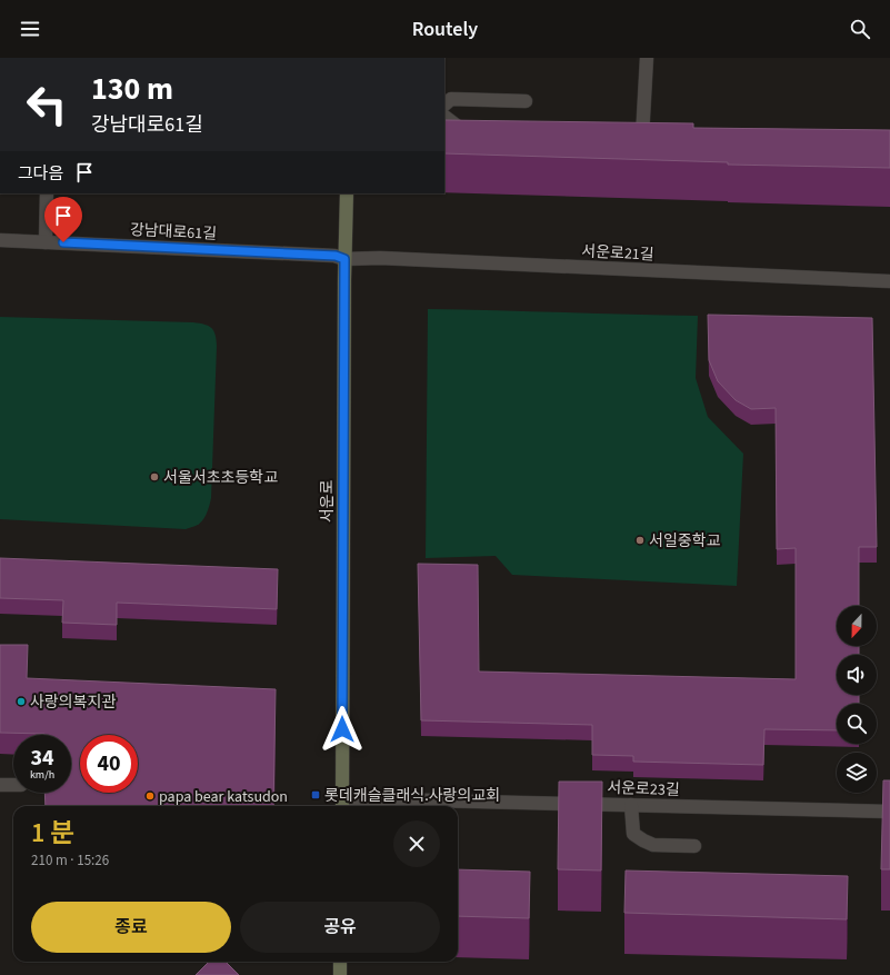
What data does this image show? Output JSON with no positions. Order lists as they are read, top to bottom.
{
  "streets": {
    "street": [
      "강남대로61길",
      "서운로21길",
      "서운로",
      "서운로23길"
    ]
  },
  "crossings": [
    ["강남대로61길", "서운로21길"],
    ["강남대로61길", "서운로"],
    ["서운로21길", "서운로"],
    ["서운로", "서운로23길"]
  ],
  "places": {
    "other": [
      "서울서초초등학교",
      "서일중학교",
      "사랑의복지관",
      "papa bear katsudon"
    ],
    "transit": ["롯데캐슬클래식.사랑의교회"]
  },
  "north": "bottom",
  "page": {
    "header": "Routely",
    "turn": ["130 m", "강남대로61길"],
    "then": "그다음",
    "speed": "34 km/h",
    "limit": "40",
    "heading": ["1 분", "210 m · 15:26"],
    "buttons": ["종료", "공유"]
  }
}
